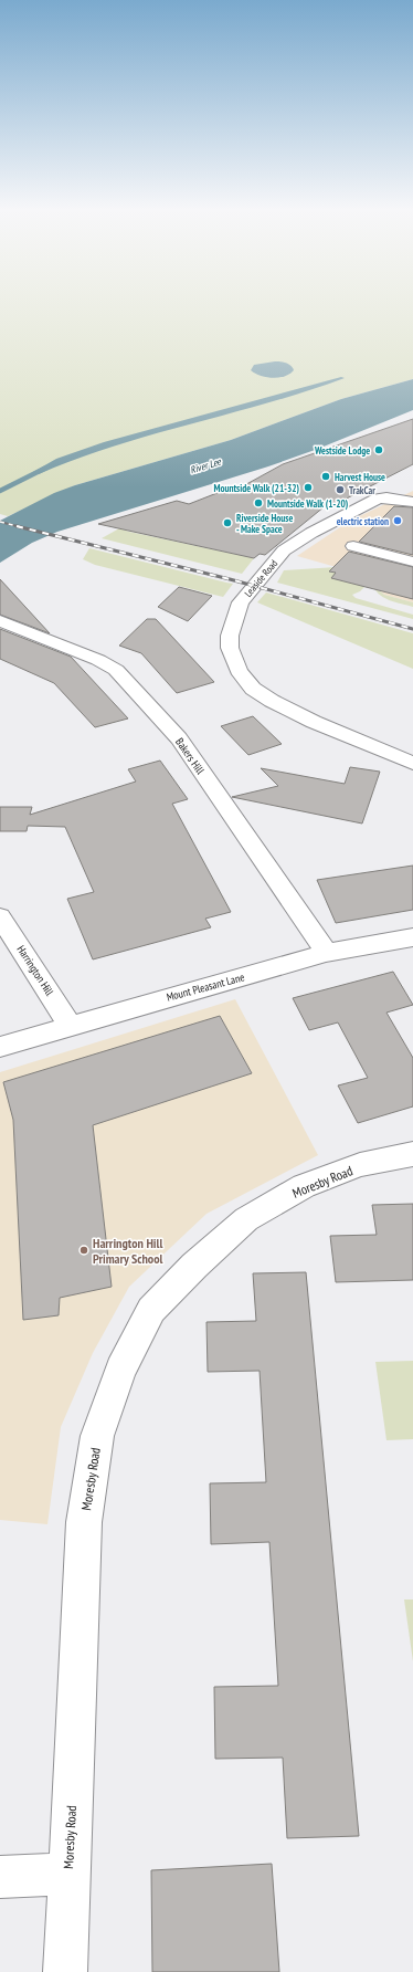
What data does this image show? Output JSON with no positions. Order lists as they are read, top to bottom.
{
  "streets": {
    "street": [
      "Leaside Road",
      "Bakers Hill",
      "Harrington Hill",
      "Mount Pleasant Lane",
      "Moresby Road"
    ]
  },
  "crossings": [
    ["Bakers Hill", "Mount Pleasant Lane"],
    ["Harrington Hill", "Mount Pleasant Lane"]
  ],
  "water": ["River Lee"],
  "places": [
    "Westside Lodge",
    "Harvest House",
    "Mountside Walk (21-32)",
    "TrakCar",
    "Mountside Walk (1-20)",
    "electric station",
    "Riverside House - Make Space",
    "Harrington Hill Primary School"
  ]
}
